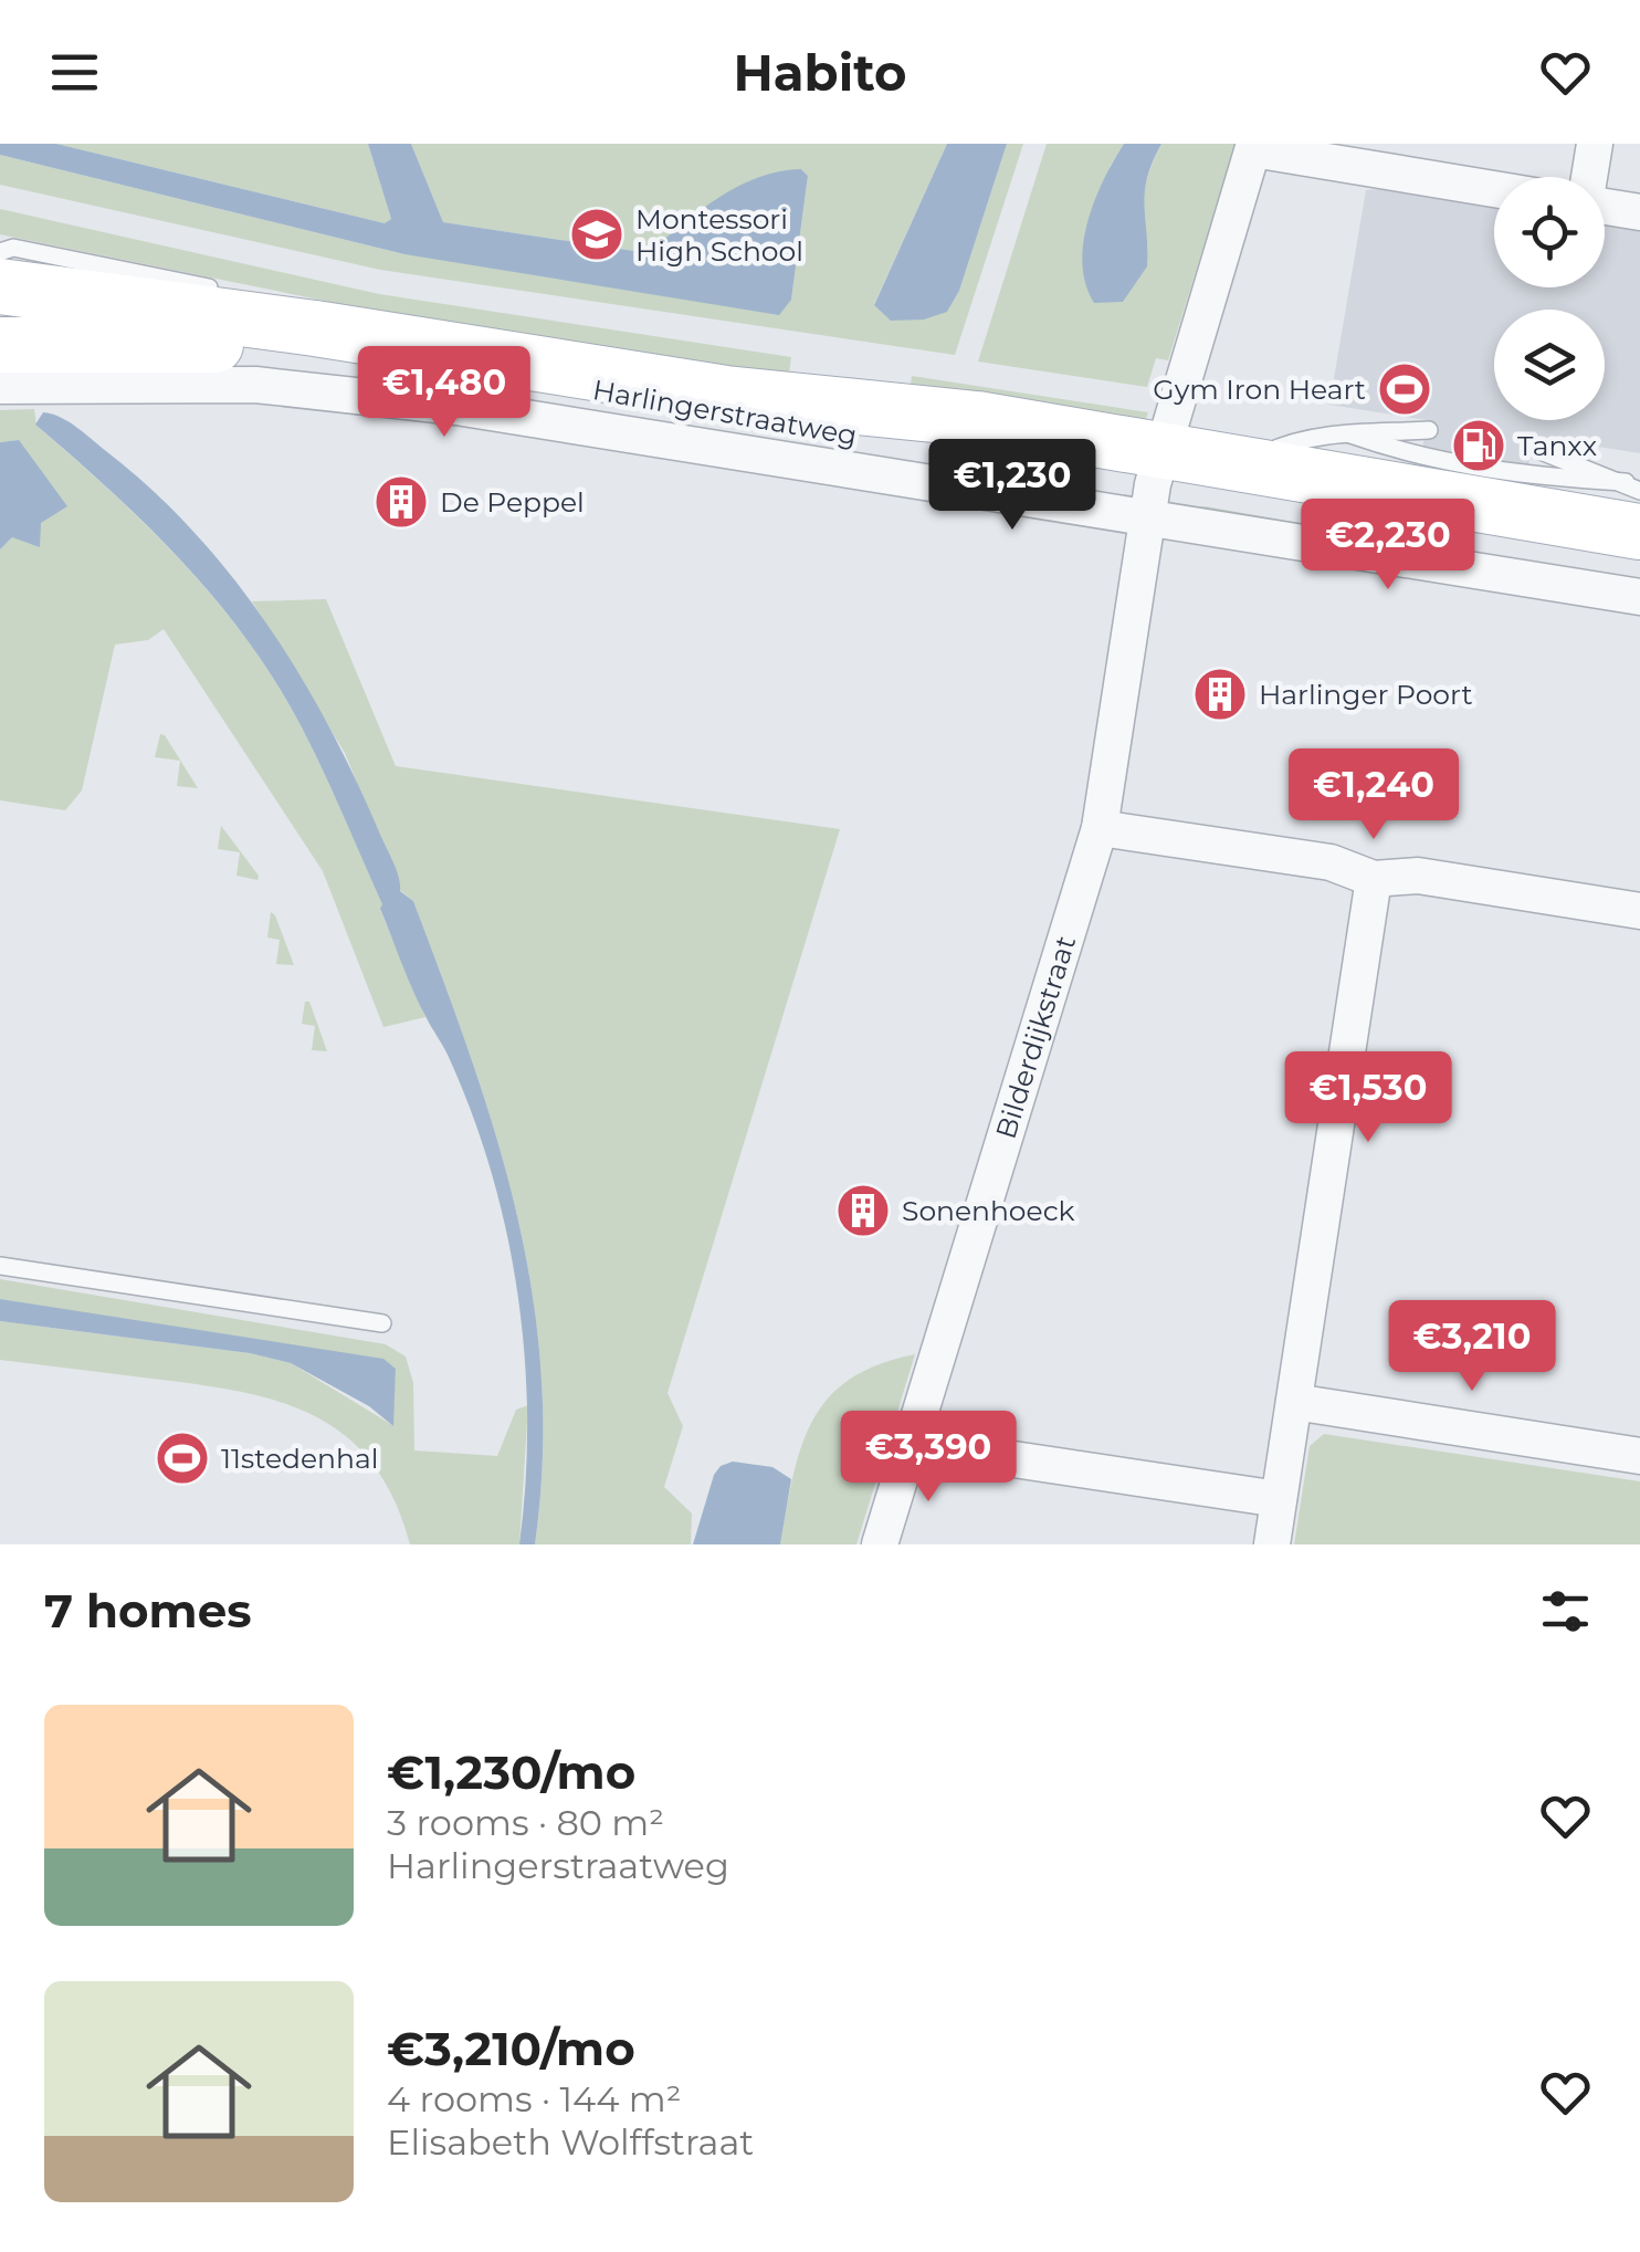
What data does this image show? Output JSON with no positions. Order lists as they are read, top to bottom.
{
  "streets": {
    "main road": ["Harlingerstraatweg"],
    "street": ["Bilderdijkstraat"]
  },
  "crossings": [
    ["Harlingerstraatweg", "Bilderdijkstraat"]
  ],
  "places": {
    "school or university": ["Montessori High School"],
    "sports": ["Gym Iron Heart", "11stedenhal"],
    "fuel station": ["Tanxx"],
    "building": ["De Peppel", "Harlinger Poort", "Sonenhoeck"]
  },
  "page": {
    "header": "Habito",
    "price": [
      "€1,480",
      "€1,230",
      "€2,230",
      "€1,240",
      "€1,530",
      "€3,210",
      "€3,390"
    ],
    "heading": "7 homes",
    "list": [
      {
        "name": "€1,230/mo",
        "note": "3 rooms · 80 m² · Harlingerstraatweg"
      },
      {
        "name": "€3,210/mo",
        "note": "4 rooms · 144 m² · Elisabeth Wolffstraat"
      }
    ]
  }
}
